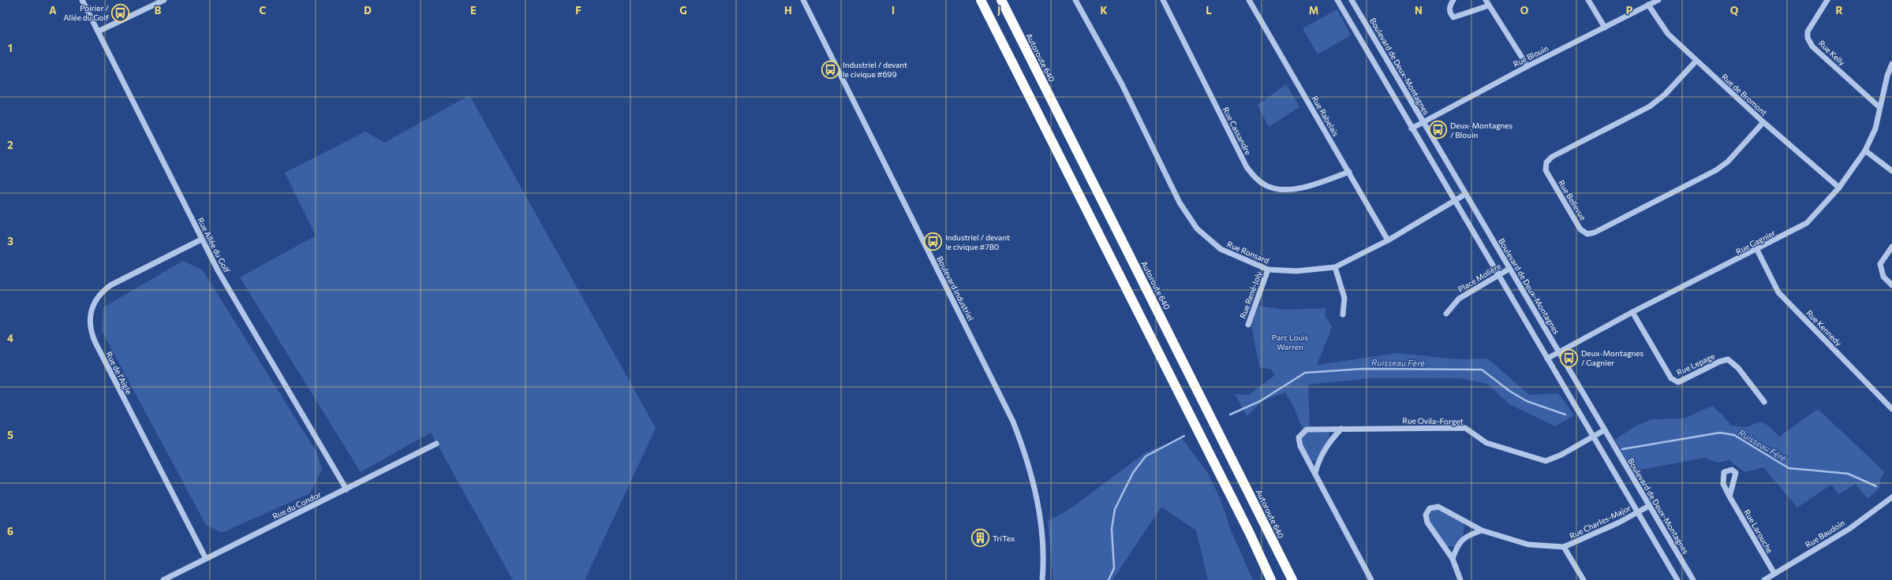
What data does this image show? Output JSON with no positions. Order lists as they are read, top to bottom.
{
  "streets": {
    "highway": ["Autoroute 640"],
    "street": [
      "Rue Kelly",
      "Rue Blouin",
      "Boulevard de Deux-Montagnes",
      "Rue de Bromont",
      "Rue Rabelais",
      "Rue Cassandre",
      "Rue Bellevue",
      "Rue Gagnier",
      "Rue Allée du Golf",
      "Rue Ronsard",
      "Place Molière",
      "Boulevard Industriel",
      "Rue René-Joly",
      "Rue Kennedy",
      "Rue Lepage",
      "Rue de l'Aigle",
      "Rue Ovila-Forget",
      "Rue du Condor",
      "Rue Charles-Major",
      "Rue Larouche",
      "Rue Baudoin"
    ]
  },
  "crossings": [
    ["Rue Kelly", "Rue Gagnier"],
    ["Rue Blouin", "Boulevard de Deux-Montagnes"],
    ["Rue Blouin", "Rue de Bromont"],
    ["Boulevard de Deux-Montagnes", "Rue Gagnier"],
    ["Boulevard de Deux-Montagnes", "Rue Ronsard"],
    ["Boulevard de Deux-Montagnes", "Place Molière"],
    ["Boulevard de Deux-Montagnes", "Rue Ovila-Forget"],
    ["Boulevard de Deux-Montagnes", "Rue Charles-Major"],
    ["Rue de Bromont", "Rue Bellevue"],
    ["Rue de Bromont", "Rue Gagnier"],
    ["Rue Rabelais", "Rue Cassandre"],
    ["Rue Rabelais", "Rue Ronsard"],
    ["Rue Gagnier", "Rue Kennedy"],
    ["Rue Gagnier", "Rue Lepage"],
    ["Rue Allée du Golf", "Rue de l'Aigle"],
    ["Rue Allée du Golf", "Rue du Condor"],
    ["Rue Ronsard", "Rue René-Joly"],
    ["Rue de l'Aigle", "Rue du Condor"],
    ["Rue Larouche", "Rue Baudoin"]
  ],
  "water": ["Ruisseau Féré"],
  "parks": ["Parc Louis Warren"],
  "places": {
    "bus stop": [
      "Poirier / Allée du Golf",
      "Industriel / devant le civique #699",
      "Deux-Montagnes / Blouin",
      "Industriel / devant le civique #780",
      "Deux-Montagnes / Gagnier"
    ],
    "building": ["TriTex"]
  },
  "grid": {
    "columns": [
      "A",
      "B",
      "C",
      "D",
      "E",
      "F",
      "G",
      "H",
      "I",
      "J",
      "K",
      "L",
      "M",
      "N",
      "O",
      "P",
      "Q",
      "R"
    ],
    "rows": [
      "1",
      "2",
      "3",
      "4",
      "5",
      "6"
    ]
  }
}
